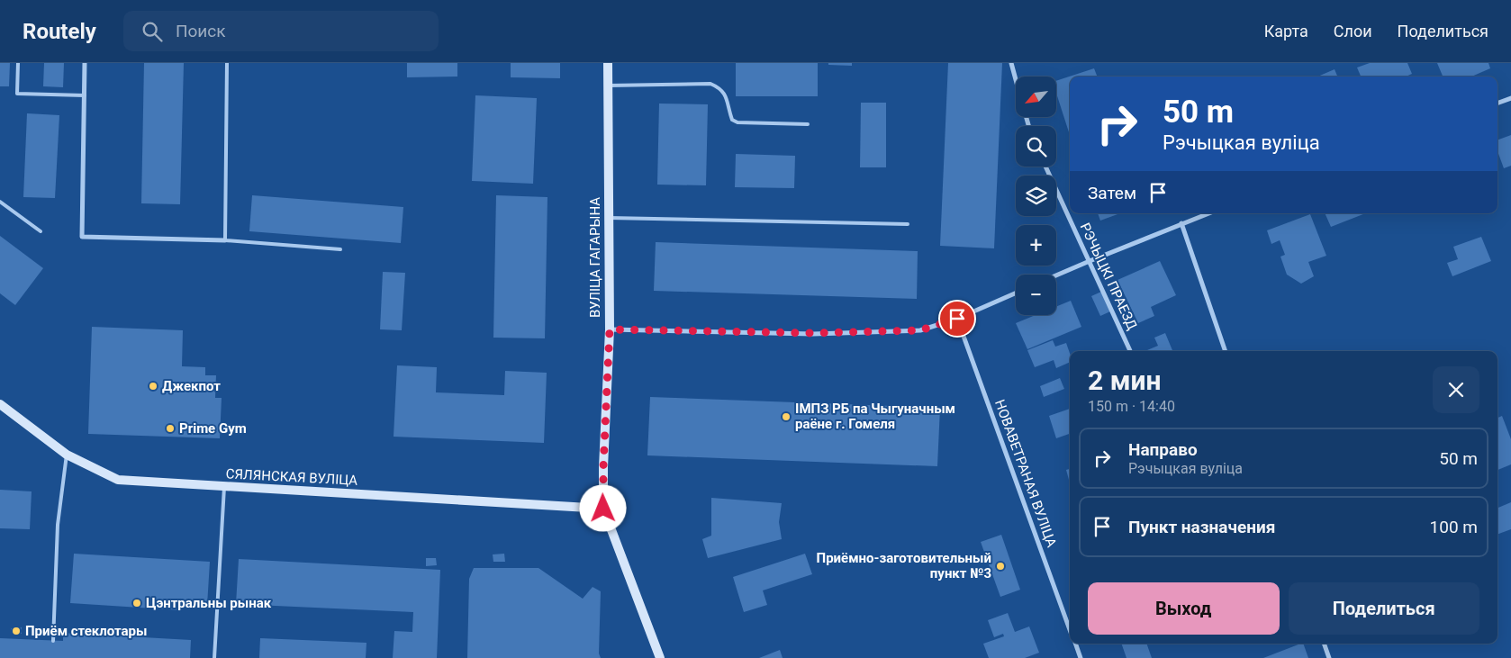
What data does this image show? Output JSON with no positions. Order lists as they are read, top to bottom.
{
  "streets": {
    "street": [
      "ВУЛІЦА ГАГАРЫНА",
      "РЭЧЫЦКІ ПРАЕЗД",
      "НОВАВЕТРАНАЯ ВУЛІЦА",
      "СЯЛЯНСКАЯ ВУЛІЦА"
    ]
  },
  "crossings": [
    ["ВУЛІЦА ГАГАРЫНА", "СЯЛЯНСКАЯ ВУЛІЦА"]
  ],
  "places": [
    "Джекпот",
    "ІМПЗ РБ па Чыгуначным раёне г. Гомеля",
    "Prime Gym",
    "Приёмно-заготовительный пункт №3",
    "Цэнтральны рынак",
    "Приём стеклотары"
  ],
  "north": "bottom left",
  "page": {
    "header": "Routely",
    "search": "Поиск",
    "nav": ["Карта", "Слои", "Поделиться"],
    "map_buttons": ["+", "−"],
    "turn": ["50 m", "Рэчыцкая вуліца"],
    "then": "Затем",
    "heading": ["2 мин", "150 m · 14:40"],
    "list": [
      {
        "name": "Направо",
        "note": "Рэчыцкая вуліца",
        "value": "50 m"
      },
      {
        "name": "Пункт назначения",
        "value": "100 m"
      }
    ],
    "buttons": ["Выход", "Поделиться"]
  }
}
